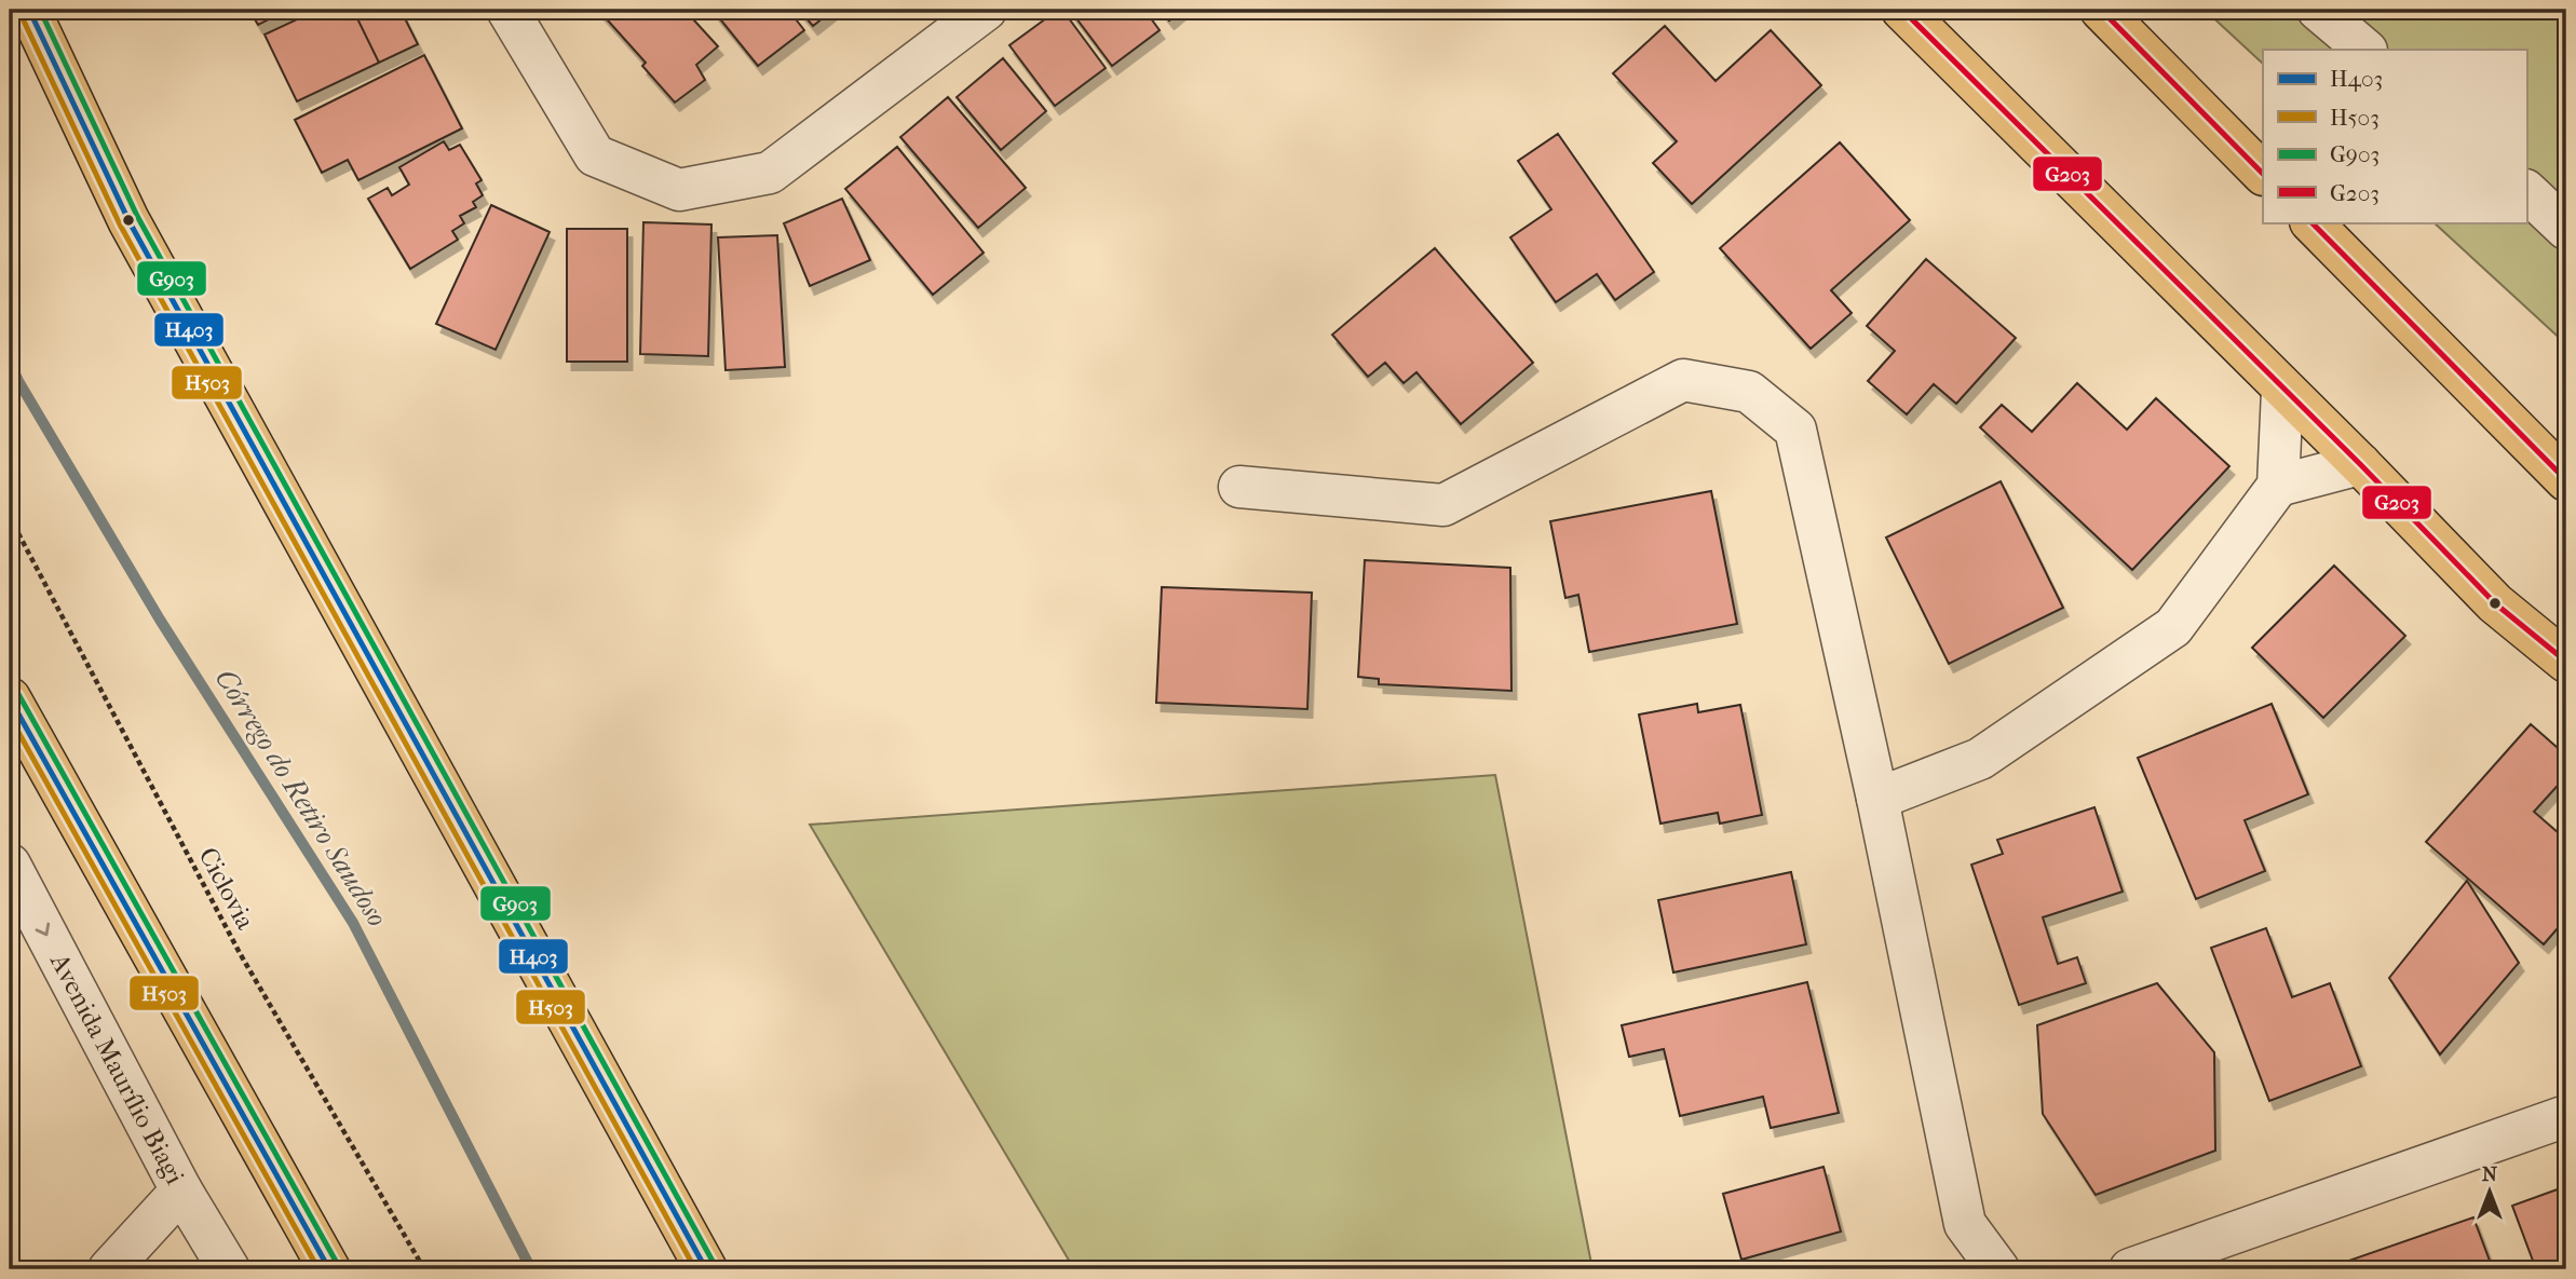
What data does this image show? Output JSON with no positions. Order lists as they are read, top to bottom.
{
  "streets": {
    "street": ["Avenida Maurílio Biagi"],
    "path": ["Ciclovia"]
  },
  "one_way": ["Avenida Maurílio Biagi"],
  "water": ["Córrego do Retiro Saudoso"],
  "lines": [
    "transit line H403",
    "transit line G903",
    "transit line G203",
    "transit line H503"
  ],
  "legend": [
    "H403",
    "H503",
    "G903",
    "G203"
  ],
  "north": "top"
}
